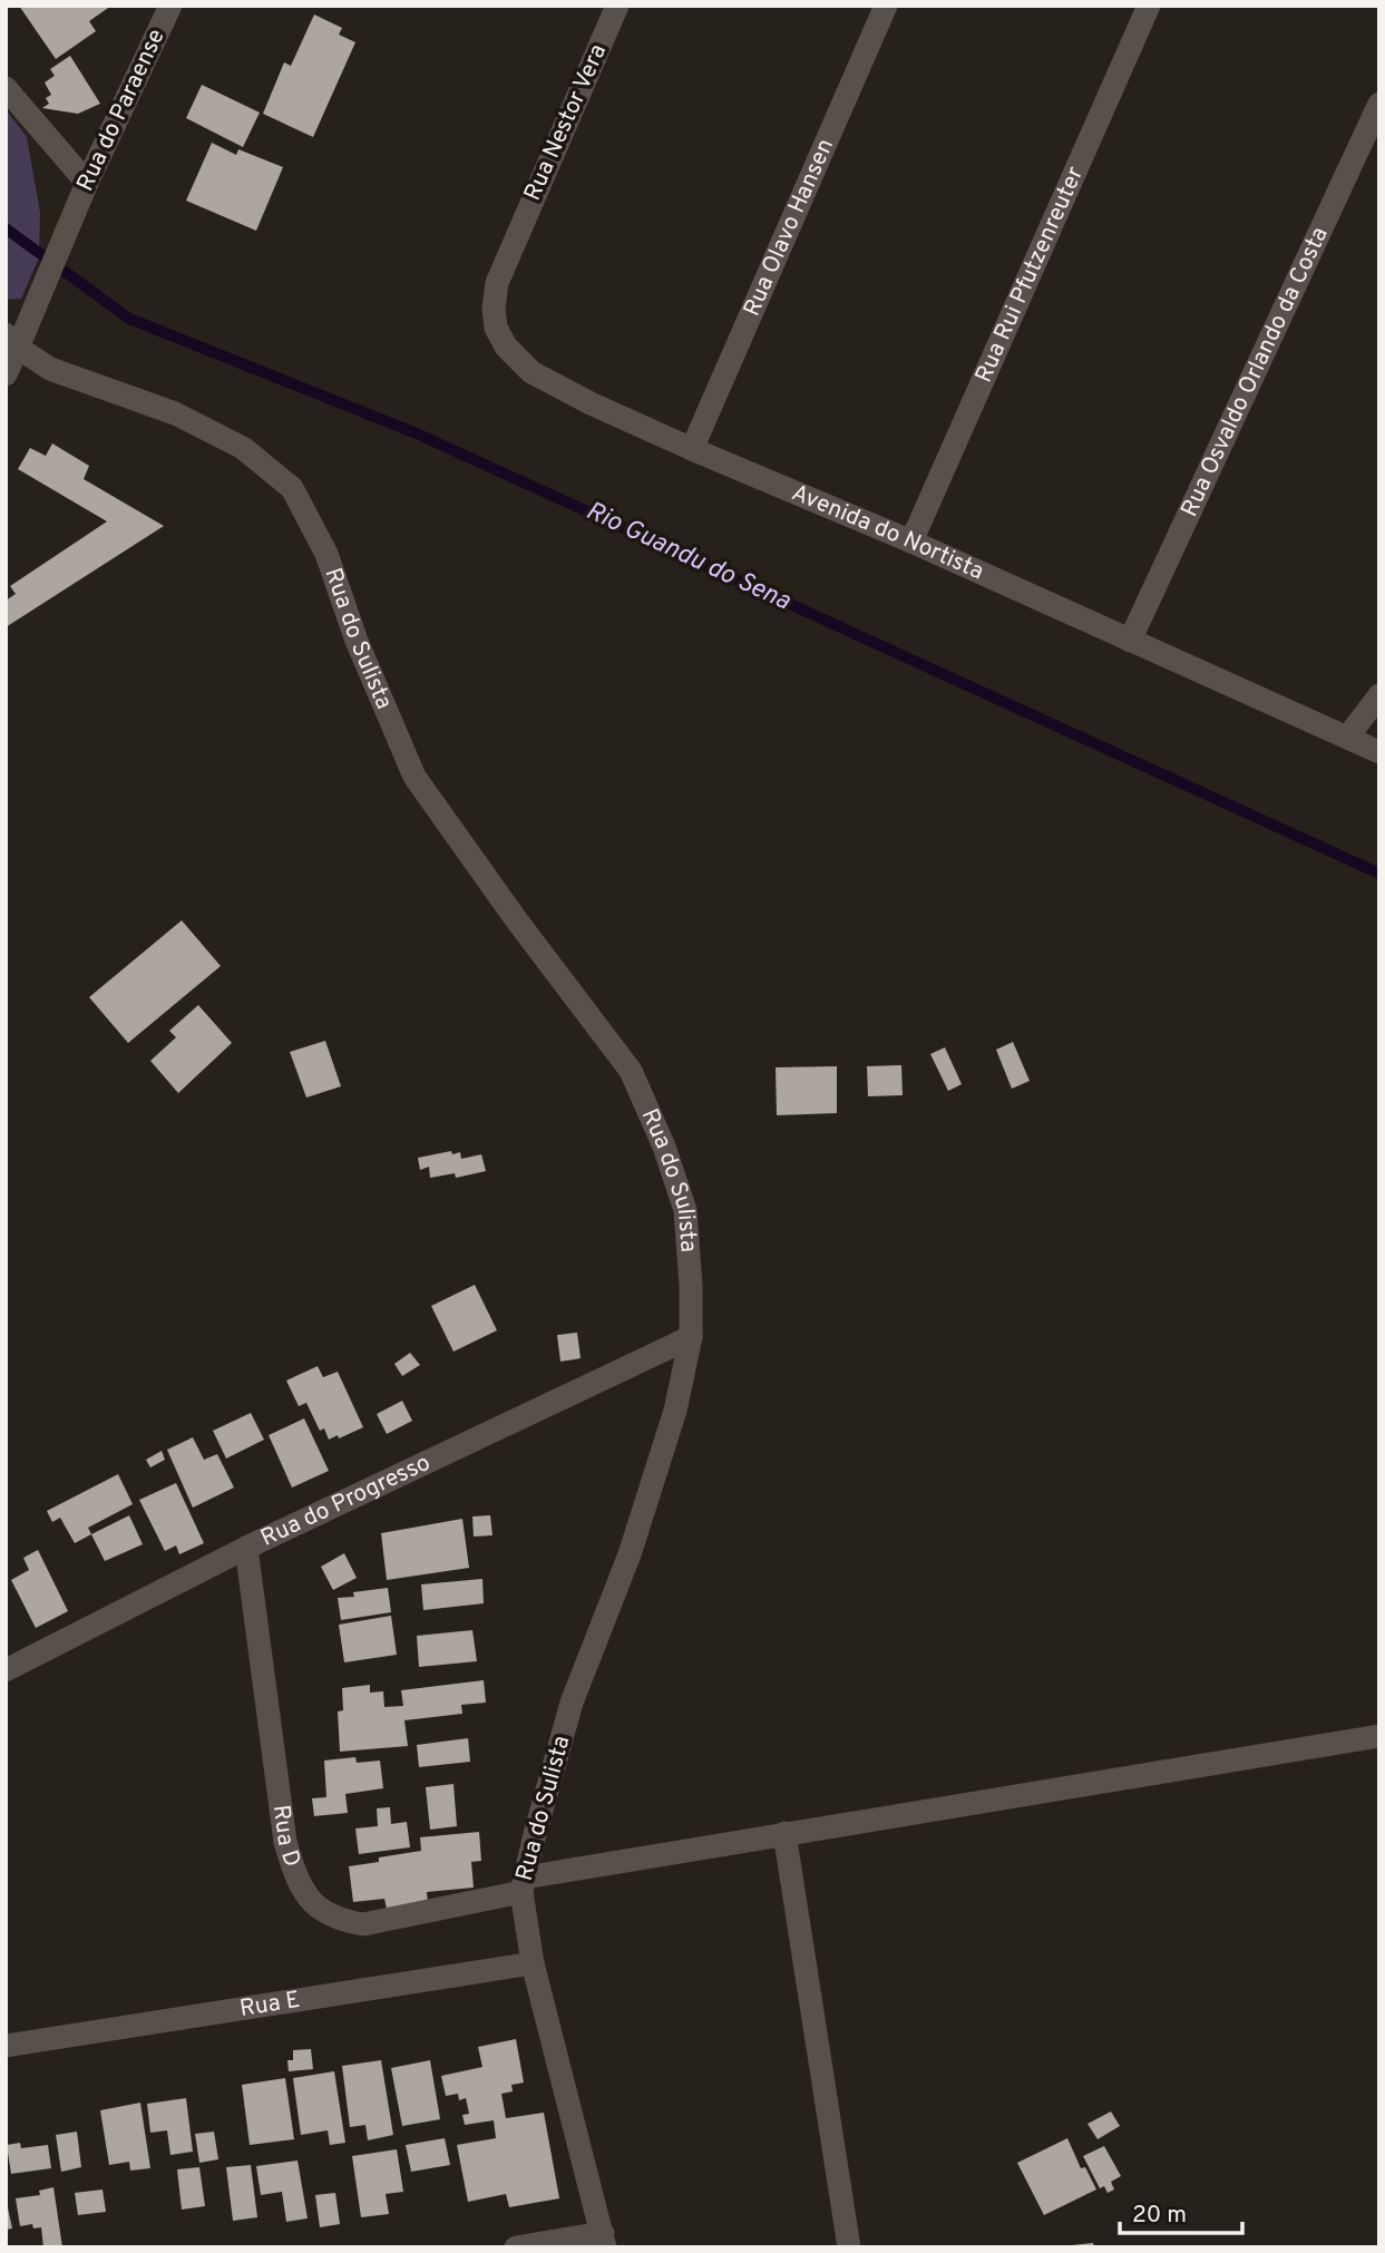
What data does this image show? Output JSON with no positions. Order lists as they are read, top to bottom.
{
  "streets": {
    "street": [
      "Rua do Paraense",
      "Rua Nestor Vera",
      "Rua Olavo Hansen",
      "Rua Rui Pfutzenreuter",
      "Rua Osvaldo Orlando da Costa",
      "Avenida do Nortista",
      "Rua do Sulista",
      "Rua do Progresso",
      "Rua D",
      "Rua E"
    ]
  },
  "crossings": [
    ["Rua do Paraense", "Rua do Sulista"],
    ["Rua Nestor Vera", "Avenida do Nortista"],
    ["Rua Olavo Hansen", "Avenida do Nortista"],
    ["Rua Rui Pfutzenreuter", "Avenida do Nortista"],
    ["Rua Osvaldo Orlando da Costa", "Avenida do Nortista"],
    ["Rua do Sulista", "Rua do Progresso"],
    ["Rua do Sulista", "Rua D"],
    ["Rua do Sulista", "Rua E"],
    ["Rua do Progresso", "Rua D"]
  ],
  "water": ["Rio Guandu do Sena"],
  "scale_bar": "20 m"
}
